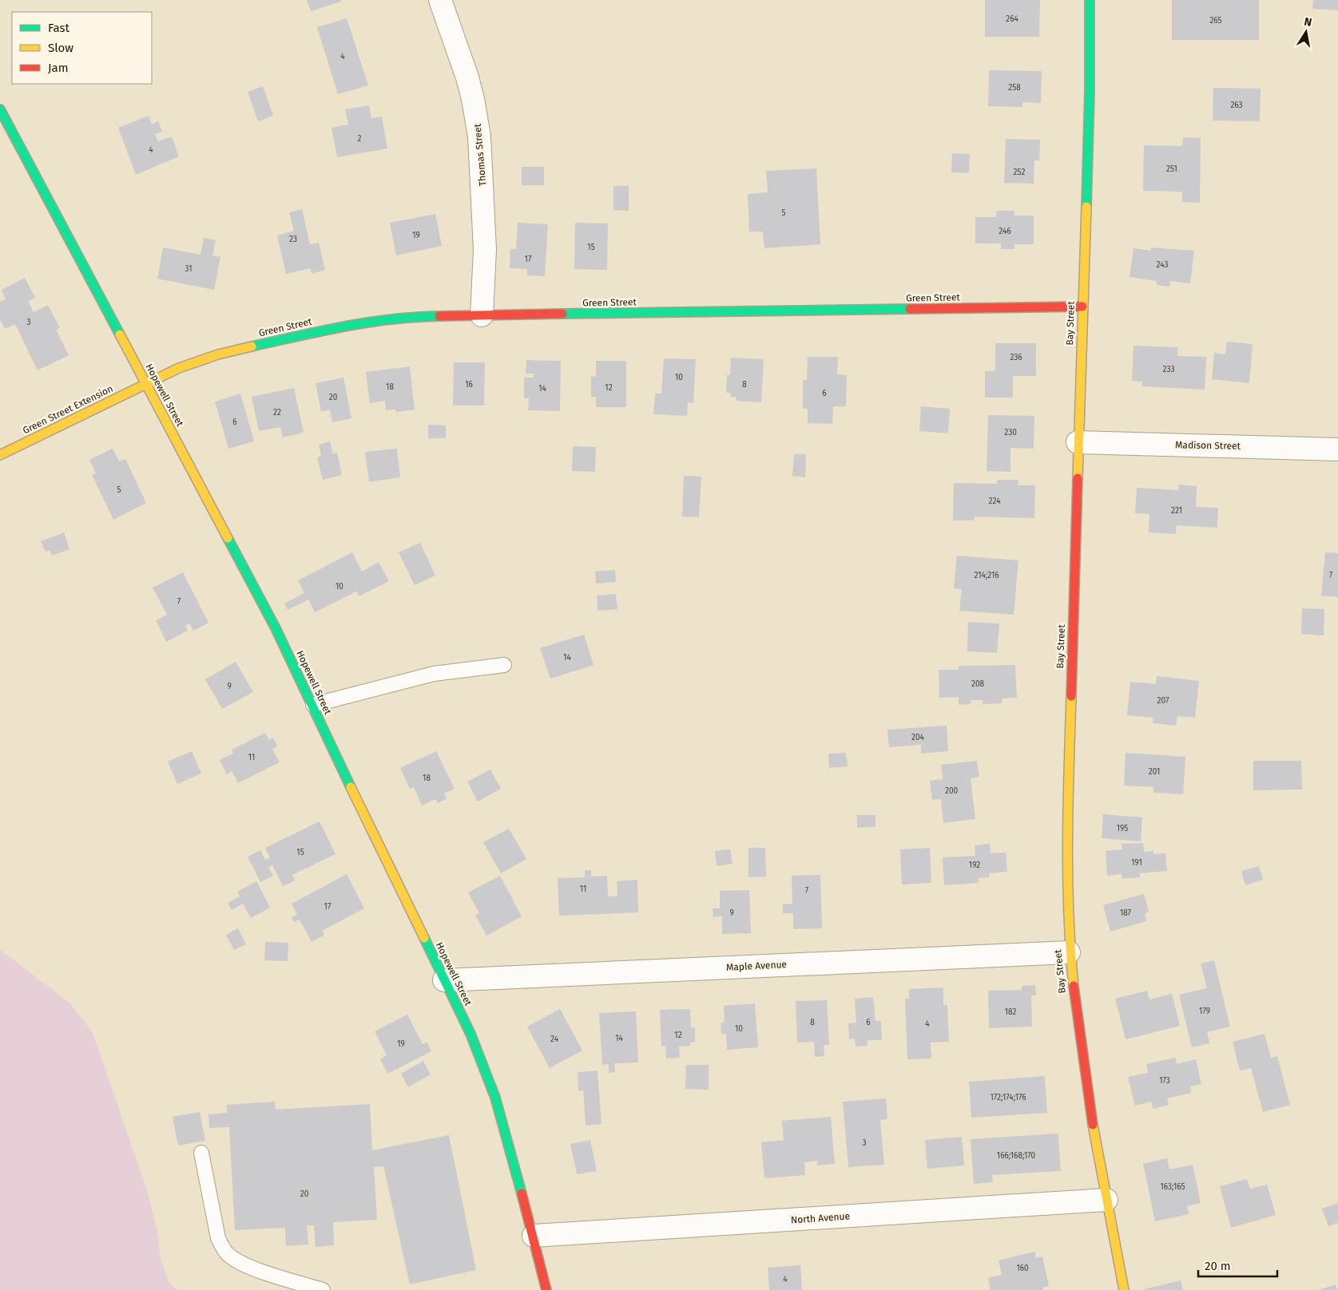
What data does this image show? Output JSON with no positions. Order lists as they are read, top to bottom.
{
  "streets": {
    "street": [
      "Thomas Street",
      "Green Street",
      "Bay Street",
      "Hopewell Street",
      "Green Street Extension",
      "Madison Street",
      "Maple Avenue",
      "North Avenue"
    ]
  },
  "crossings": [
    ["Thomas Street", "Green Street"],
    ["Green Street", "Bay Street"],
    ["Green Street", "Hopewell Street"],
    ["Green Street", "Green Street Extension"],
    ["Bay Street", "Madison Street"],
    ["Bay Street", "Maple Avenue"],
    ["Bay Street", "North Avenue"],
    ["Hopewell Street", "Green Street Extension"],
    ["Hopewell Street", "Maple Avenue"],
    ["Hopewell Street", "North Avenue"]
  ],
  "house_numbers": [
    "264",
    "265",
    "4",
    "258",
    "263",
    "2",
    "4",
    "251",
    "252",
    "5",
    "246",
    "19",
    "23",
    "15",
    "17",
    "243",
    "31",
    "3",
    "236",
    "233",
    "10",
    "16",
    "8",
    "18",
    "12",
    "14",
    "6",
    "20",
    "22",
    "6",
    "230",
    "5",
    "224",
    "221",
    "214;216",
    "7",
    "10",
    "7",
    "14",
    "208",
    "9",
    "207",
    "204",
    "11",
    "201",
    "18",
    "200",
    "195",
    "15",
    "191",
    "192",
    "11",
    "7",
    "17",
    "9",
    "187",
    "179",
    "182",
    "8",
    "6",
    "4",
    "10",
    "12",
    "14",
    "24",
    "19",
    "173",
    "172;174;176",
    "3",
    "166;168;170",
    "163;165",
    "20",
    "160",
    "4"
  ],
  "legend": ["Fast", "Slow", "Jam"],
  "scale_bar": "20 m",
  "north": "top"
}
